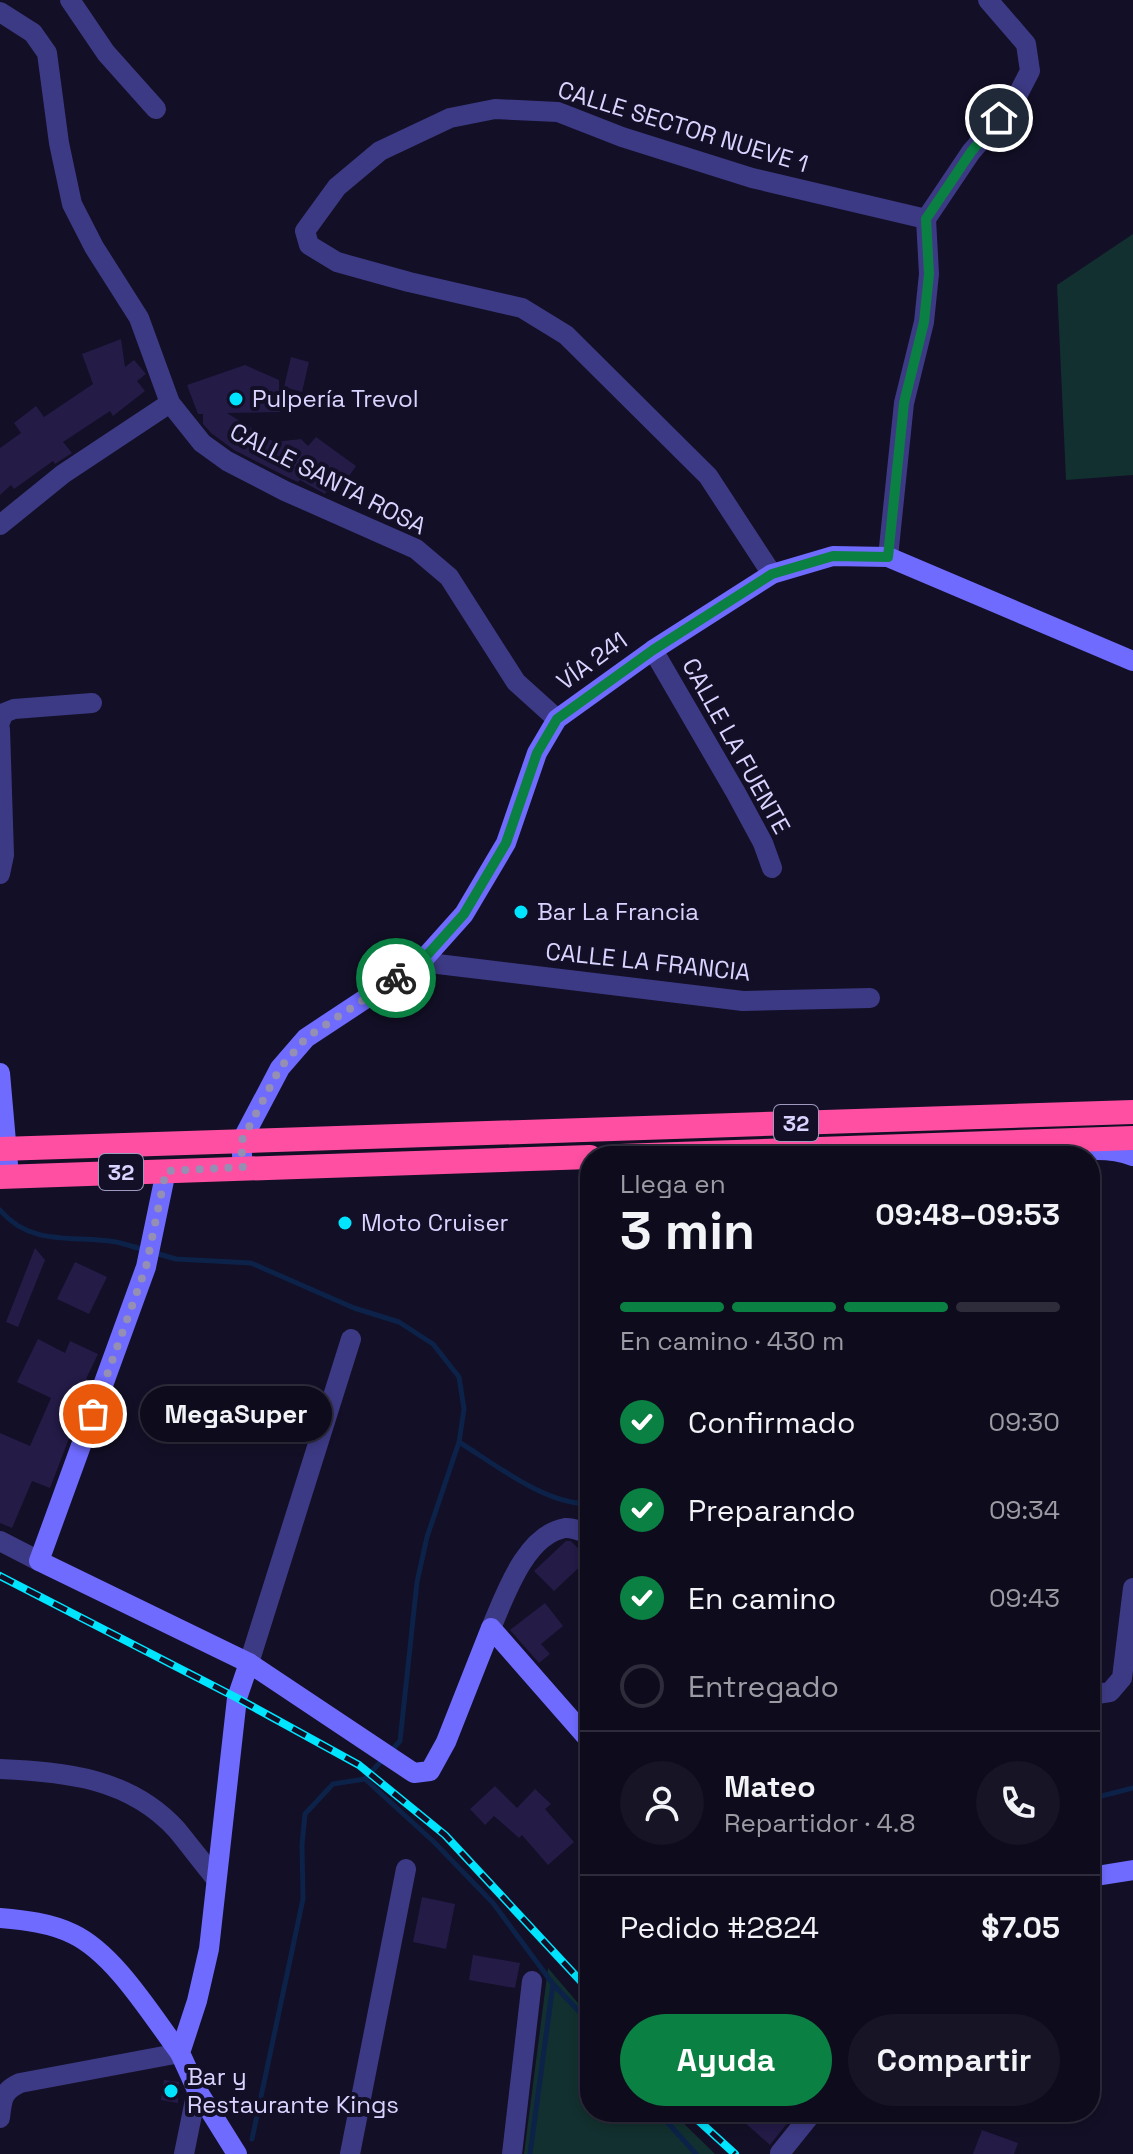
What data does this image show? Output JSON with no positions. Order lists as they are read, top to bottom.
{
  "streets": {
    "highway": ["32"],
    "street": [
      "CALLE SECTOR NUEVE 1",
      "CALLE SANTA ROSA",
      "VÍA 241",
      "CALLE LA FUENTE",
      "CALLE LA FRANCIA"
    ]
  },
  "crossings": [
    ["CALLE SECTOR NUEVE 1", "VÍA 241"],
    ["CALLE SANTA ROSA", "VÍA 241"],
    ["VÍA 241", "CALLE LA FUENTE"],
    ["VÍA 241", "CALLE LA FRANCIA"],
    ["VÍA 241", "32"]
  ],
  "places": [
    "Pulpería Trevol",
    "Bar La Francia",
    "Moto Cruiser",
    "MegaSuper",
    "Bar y Restaurante Kings"
  ],
  "page": {
    "heading": ["3 min", "Llega en", "09:48–09:53"],
    "panel": [
      "Mateo",
      "Repartidor · 4.8",
      "Pedido #2824",
      "$7.05"
    ],
    "bar": "En camino · 430 m",
    "list": [
      ["Confirmado", "09:30"],
      ["Preparando", "09:34"],
      ["En camino", "09:43"],
      "Entregado"
    ],
    "bubble": "MegaSuper",
    "buttons": ["Ayuda", "Compartir"]
  }
}
